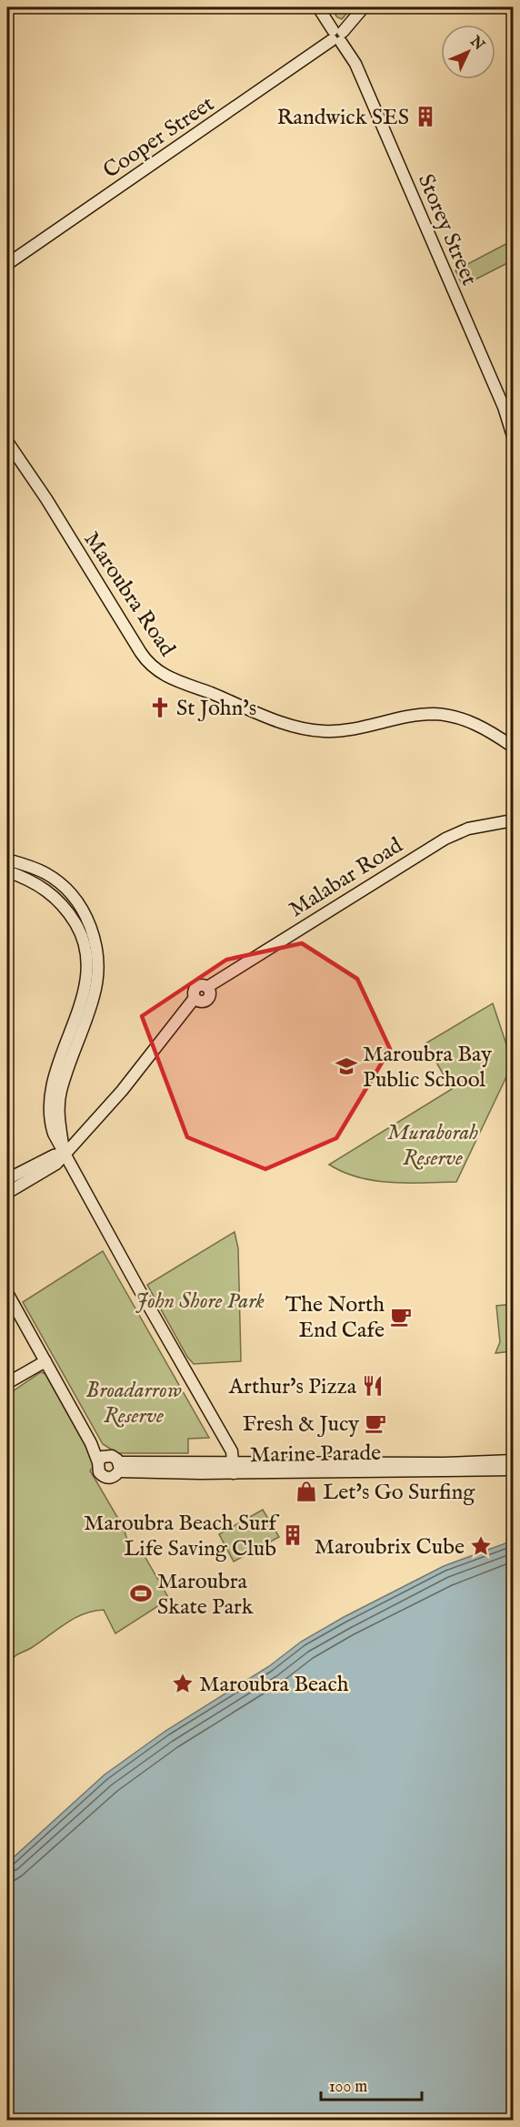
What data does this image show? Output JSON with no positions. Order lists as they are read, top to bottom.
{
  "streets": {
    "street": [
      "Cooper Street",
      "Storey Street",
      "Maroubra Road",
      "Malabar Road",
      "Marine Parade"
    ]
  },
  "crossings": [
    ["Cooper Street", "Storey Street"]
  ],
  "parks": ["Muraborah Reserve", "John Shore Park", "Broadarrow Reserve"],
  "places": {
    "building": ["Randwick SES", "Maroubra Beach Surf Life Saving Club"],
    "church": ["St John's"],
    "school or university": ["Maroubra Bay Public School"],
    "cafe": ["The North End Cafe", "Fresh & Jucy"],
    "restaurant": ["Arthur's Pizza"],
    "shop": ["Let's Go Surfing"],
    "place": ["Maroubrix Cube", "Maroubra Beach"],
    "sports": ["Maroubra Skate Park"]
  },
  "scale_bar": "100 m",
  "north": "top right"
}
